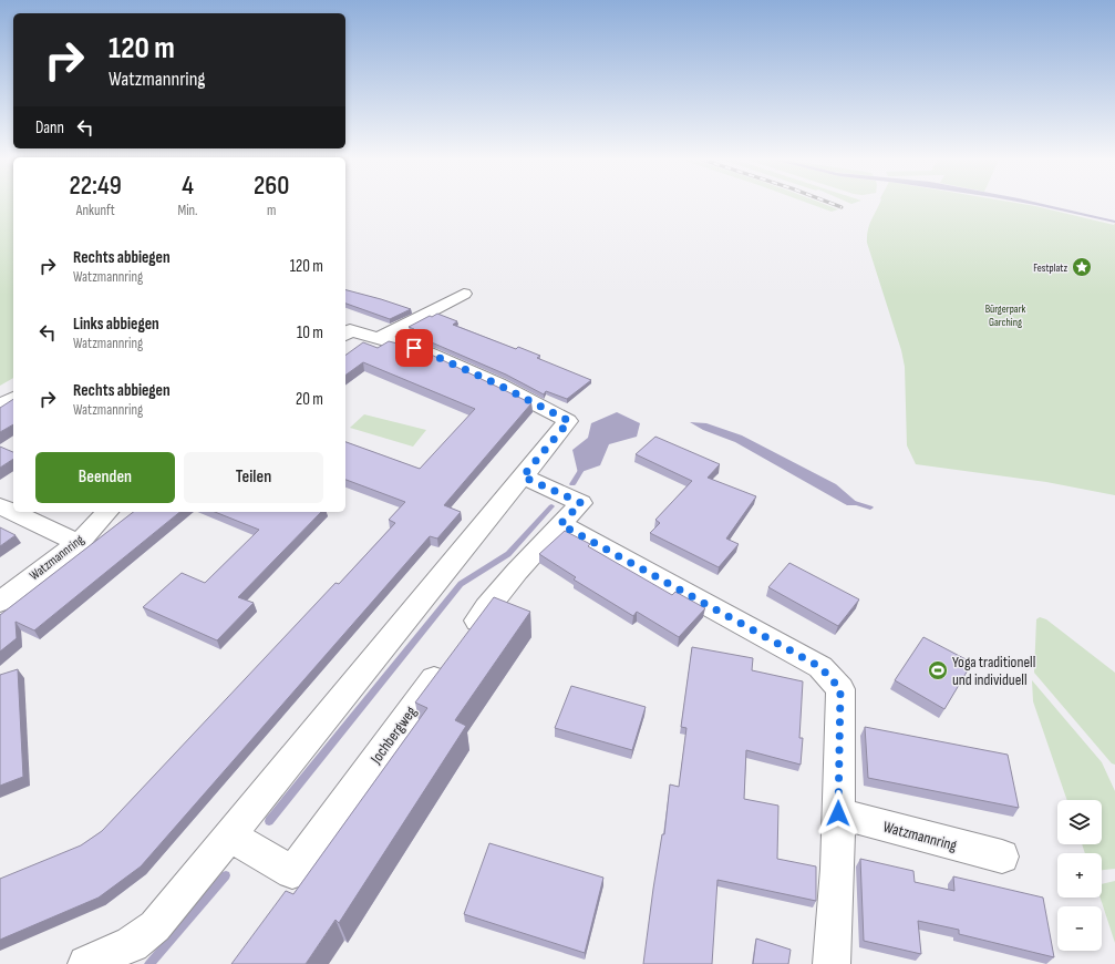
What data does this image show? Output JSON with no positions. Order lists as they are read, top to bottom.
{
  "streets": {
    "street": ["Watzmannring", "Jochbergweg"]
  },
  "parks": ["Bürgerpark Garching"],
  "places": {
    "place": ["Festplatz"],
    "sports": ["Yoga traditionell und individuell"]
  },
  "page": {
    "turn": ["120 m", "Watzmannring"],
    "then": "Dann",
    "eta": [
      "22:49",
      "Ankunft",
      "4",
      "Min.",
      "260",
      "m"
    ],
    "list": [
      {
        "name": "Rechts abbiegen",
        "note": "Watzmannring",
        "value": "120 m"
      },
      {
        "name": "Links abbiegen",
        "note": "Watzmannring",
        "value": "10 m"
      },
      {
        "name": "Rechts abbiegen",
        "note": "Watzmannring",
        "value": "20 m"
      }
    ],
    "buttons": ["Beenden", "Teilen"],
    "map_buttons": ["+", "−"]
  }
}
